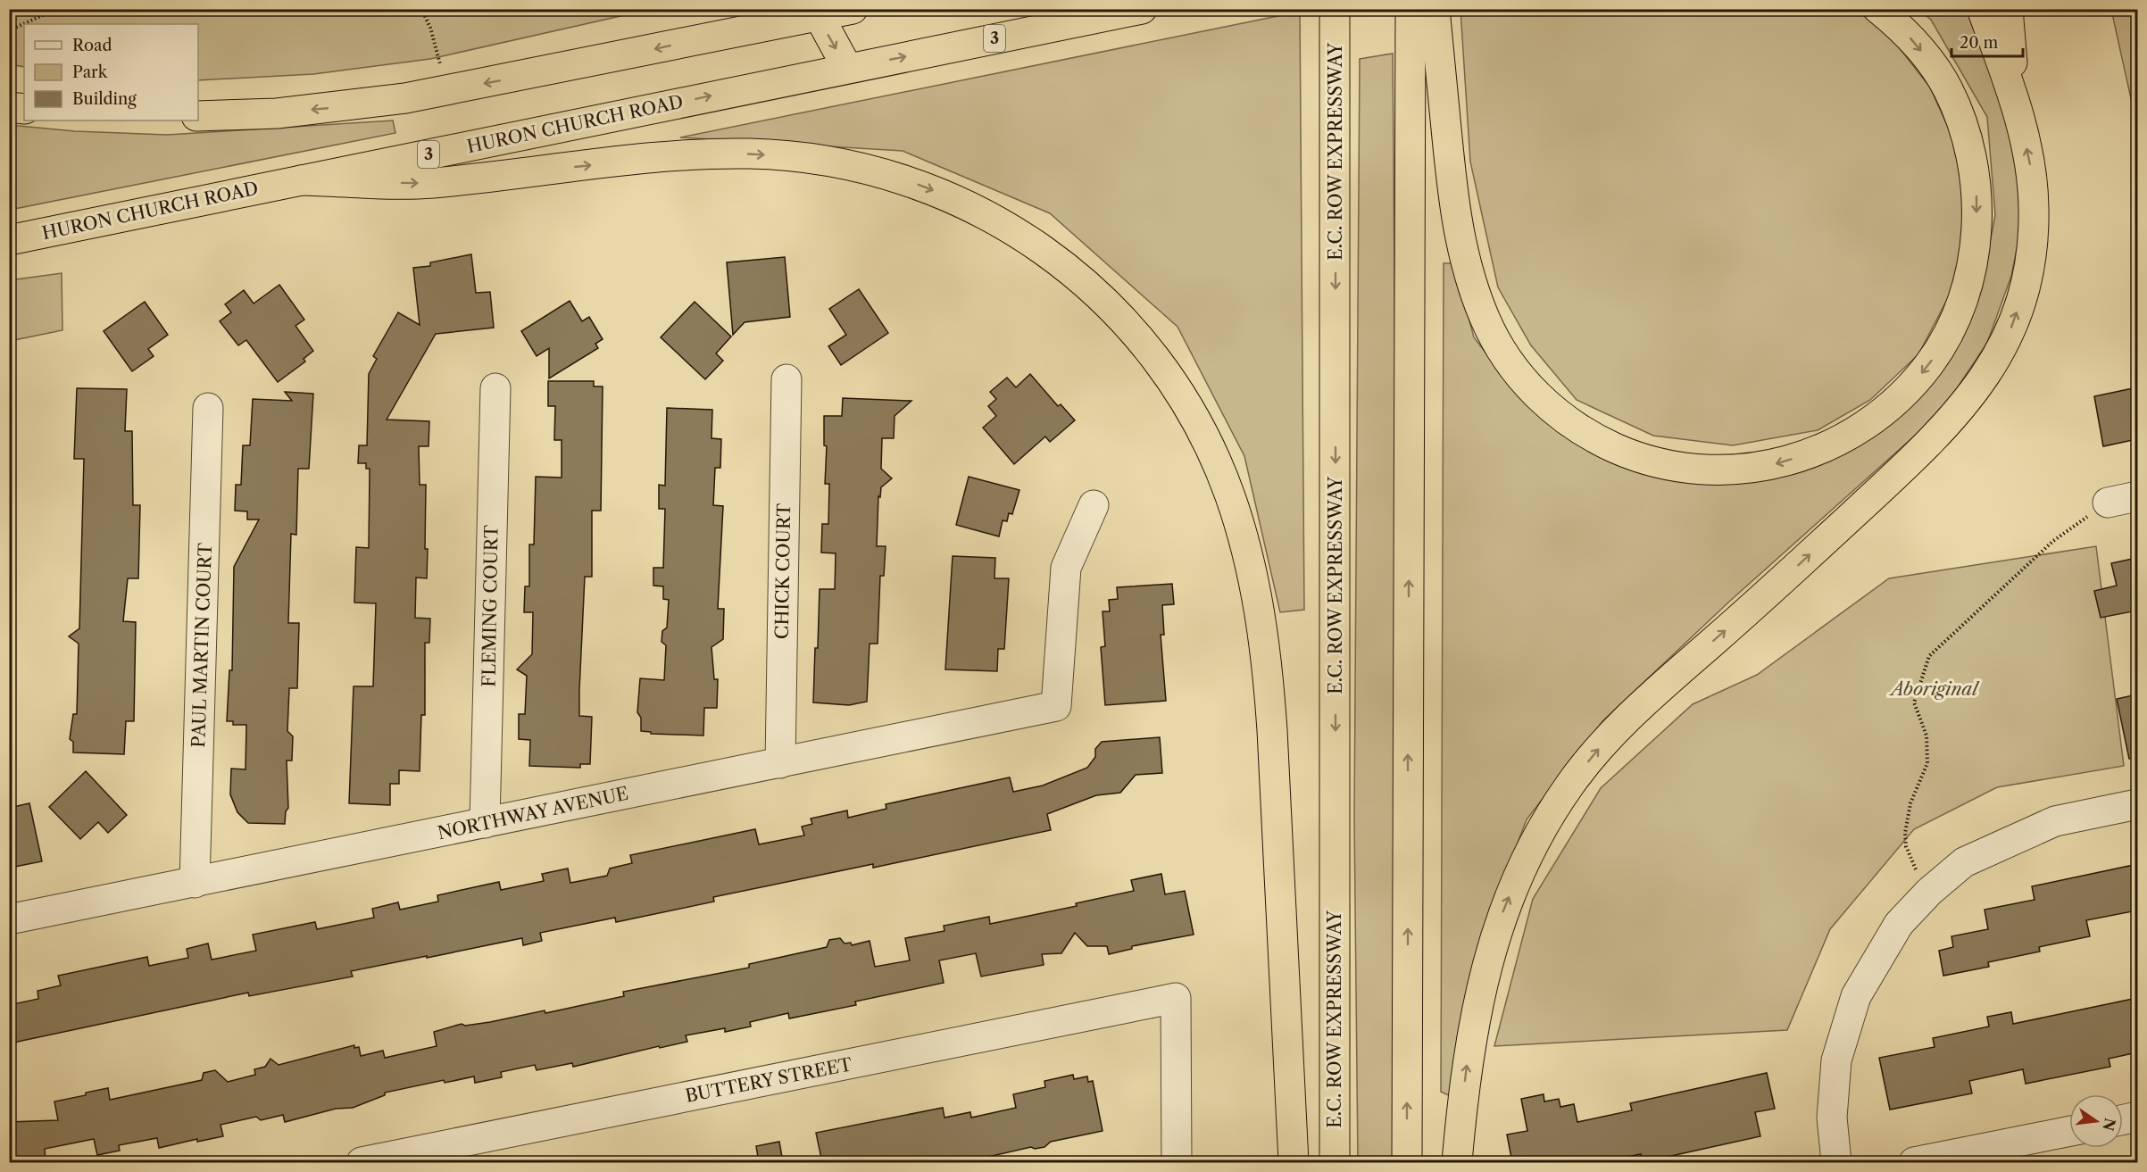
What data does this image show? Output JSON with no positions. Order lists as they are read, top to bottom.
{
  "streets": {
    "highway": ["3", "HURON CHURCH ROAD", "E.C. ROW EXPRESSWAY"],
    "street": [
      "CHICK COURT",
      "FLEMING COURT",
      "PAUL MARTIN COURT",
      "NORTHWAY AVENUE",
      "BUTTERY STREET"
    ]
  },
  "crossings": [
    ["CHICK COURT", "NORTHWAY AVENUE"],
    ["FLEMING COURT", "NORTHWAY AVENUE"],
    ["PAUL MARTIN COURT", "NORTHWAY AVENUE"]
  ],
  "parks": ["Aboriginal"],
  "legend": ["Road", "Park", "Building"],
  "scale_bar": "20 m",
  "north": "right"
}
